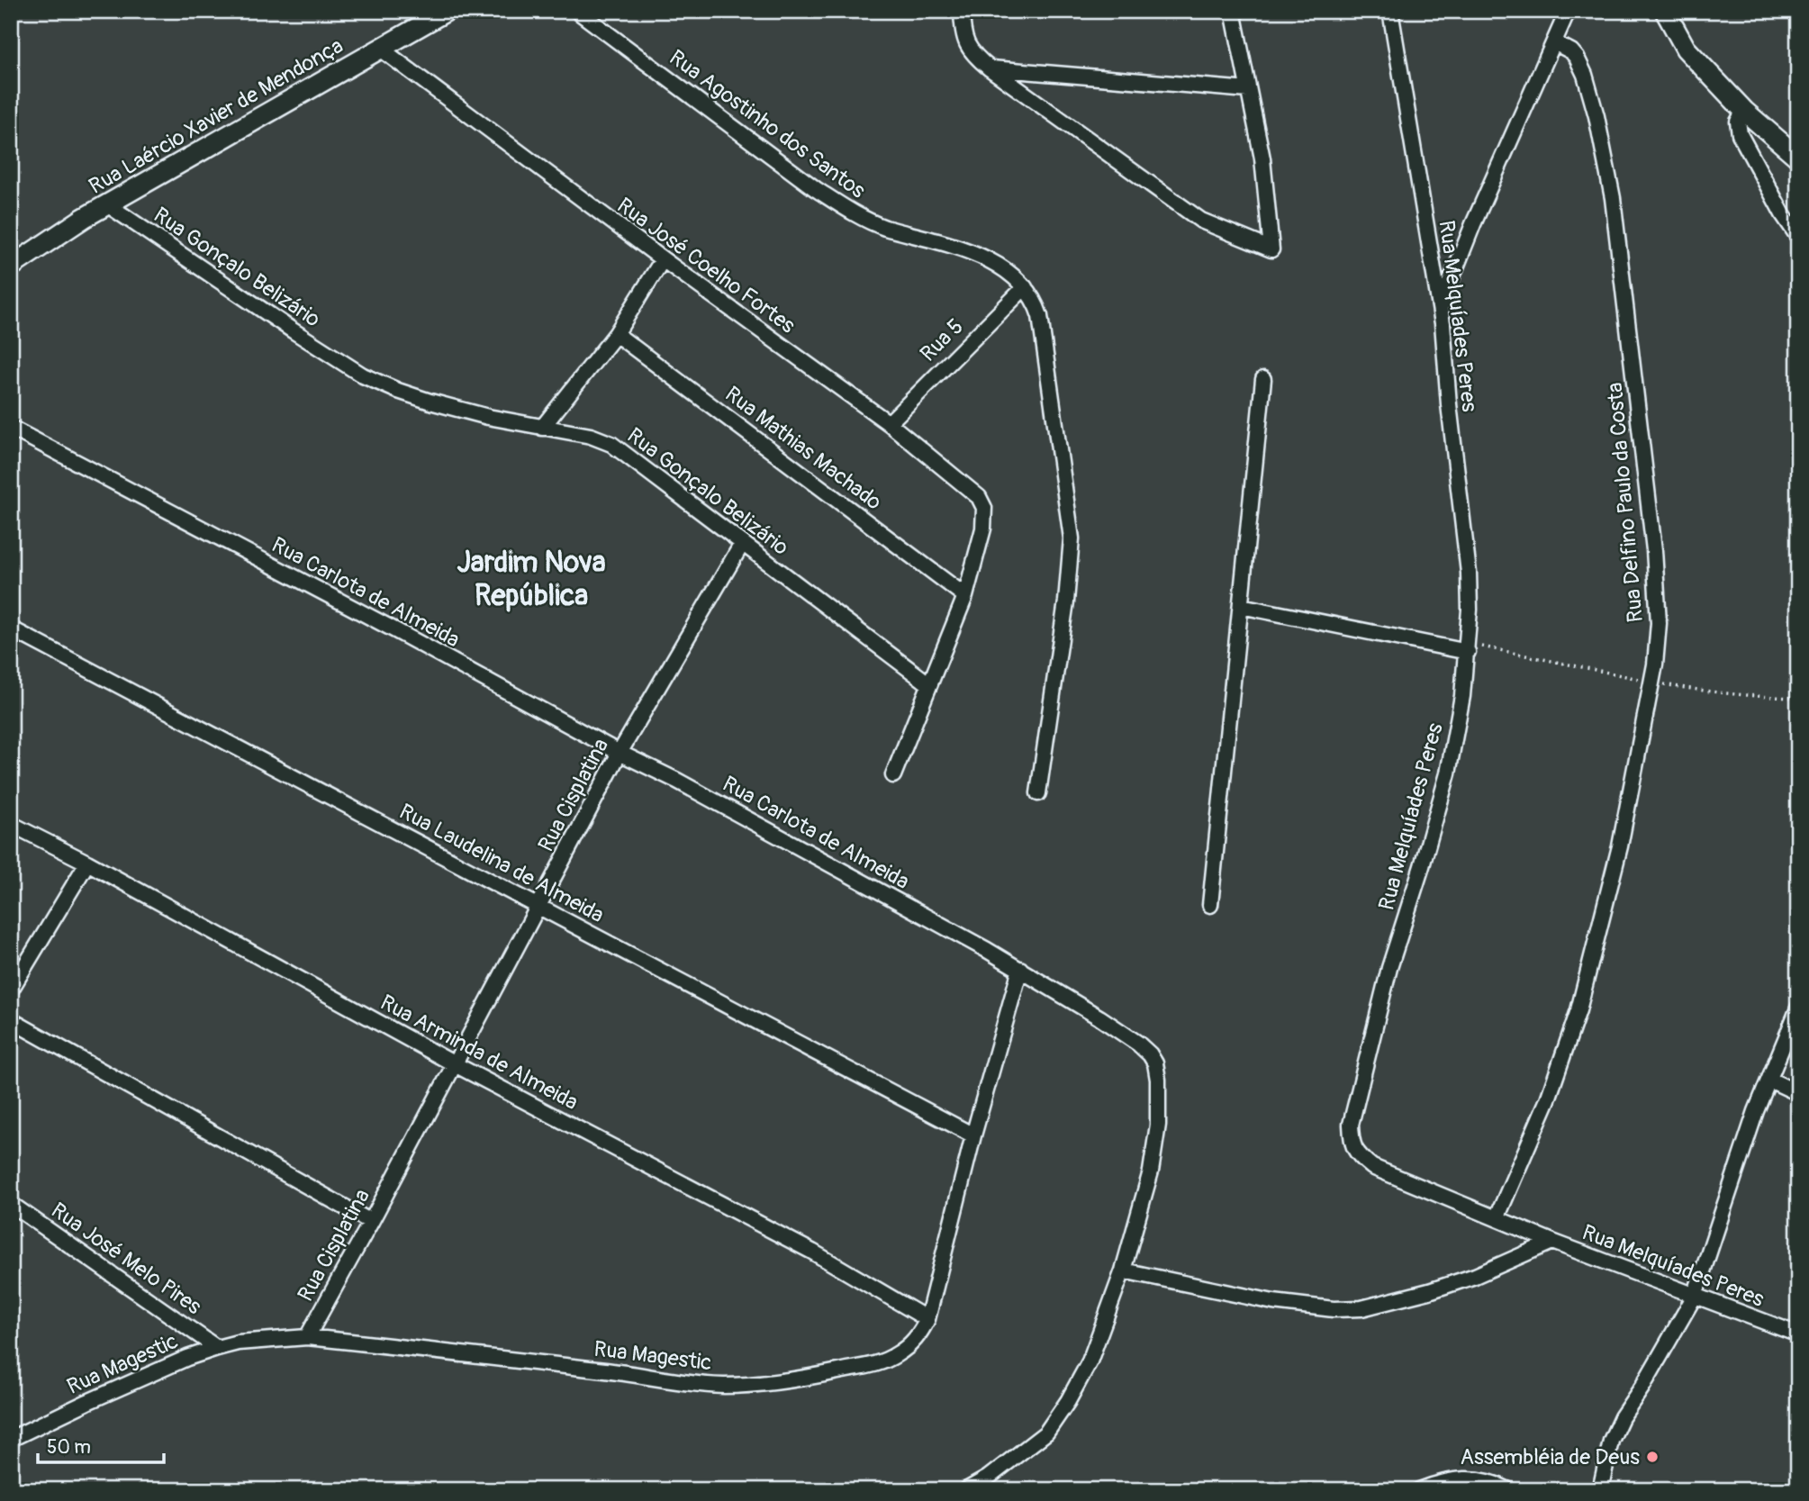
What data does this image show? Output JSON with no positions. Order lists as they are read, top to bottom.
{
  "streets": {
    "street": [
      "Rua Laércio Xavier de Mendonça",
      "Rua Agostinho dos Santos",
      "Rua José Coelho Fortes",
      "Rua Gonçalo Belizário",
      "Rua Melquíades Peres",
      "Rua 5",
      "Rua Mathias Machado",
      "Rua Delfino Paulo da Costa",
      "Rua Carlota de Almeida",
      "Rua Cisplatina",
      "Rua Laudelina de Almeida",
      "Rua Arminda de Almeida",
      "Rua José Melo Pires",
      "Rua Magestic"
    ]
  },
  "crossings": [
    ["Rua Laércio Xavier de Mendonça", "Rua José Coelho Fortes"],
    ["Rua Laércio Xavier de Mendonça", "Rua Gonçalo Belizário"],
    ["Rua Agostinho dos Santos", "Rua 5"],
    ["Rua José Coelho Fortes", "Rua 5"],
    ["Rua José Coelho Fortes", "Rua Mathias Machado"],
    ["Rua Gonçalo Belizário", "Rua Cisplatina"],
    ["Rua Melquíades Peres", "Rua Delfino Paulo da Costa"],
    ["Rua Carlota de Almeida", "Rua Cisplatina"],
    ["Rua Carlota de Almeida", "Rua Magestic"],
    ["Rua Cisplatina", "Rua Laudelina de Almeida"],
    ["Rua Cisplatina", "Rua Arminda de Almeida"],
    ["Rua Cisplatina", "Rua Magestic"],
    ["Rua Laudelina de Almeida", "Rua Magestic"],
    ["Rua Arminda de Almeida", "Rua Magestic"],
    ["Rua José Melo Pires", "Rua Magestic"]
  ],
  "districts": ["Jardim Nova República"],
  "places": ["Assembléia de Deus"],
  "scale_bar": "50 m"
}
